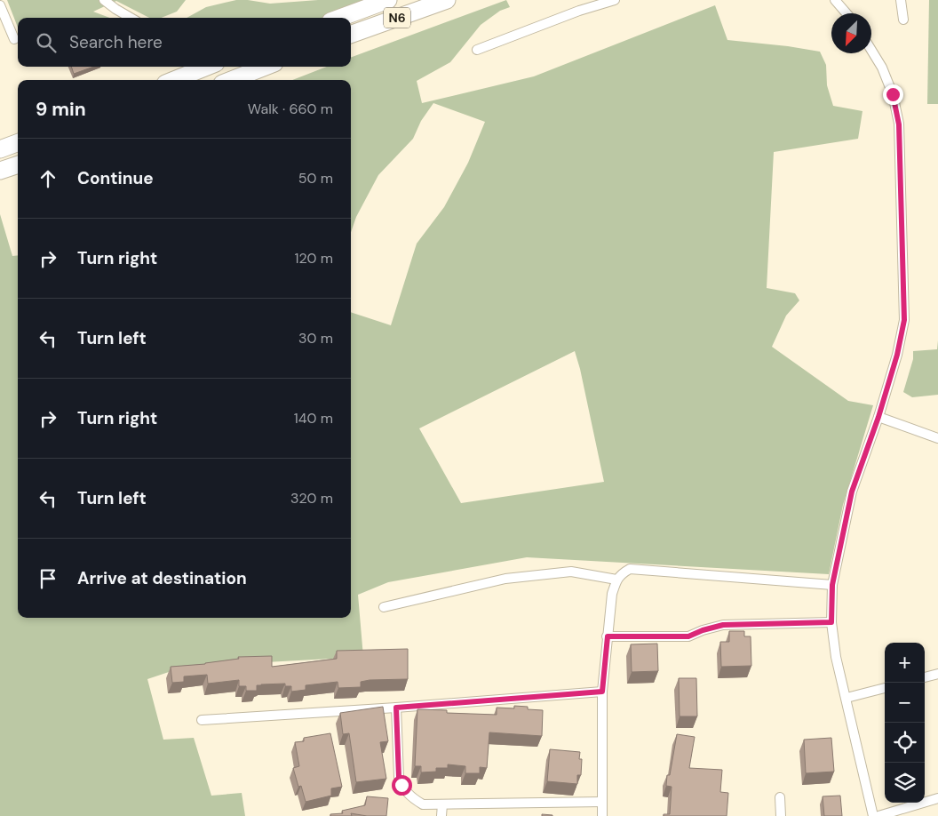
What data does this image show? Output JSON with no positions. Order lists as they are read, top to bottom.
{
  "streets": {
    "highway": ["N6"]
  },
  "north": "bottom left",
  "page": {
    "search": "Search here",
    "heading": ["9 min", "Walk · 660 m"],
    "list": [
      ["Continue", "50 m"],
      ["Turn right", "120 m"],
      ["Turn left", "30 m"],
      ["Turn right", "140 m"],
      ["Turn left", "320 m"],
      "Arrive at destination"
    ],
    "map_buttons": ["+", "−"]
  }
}
